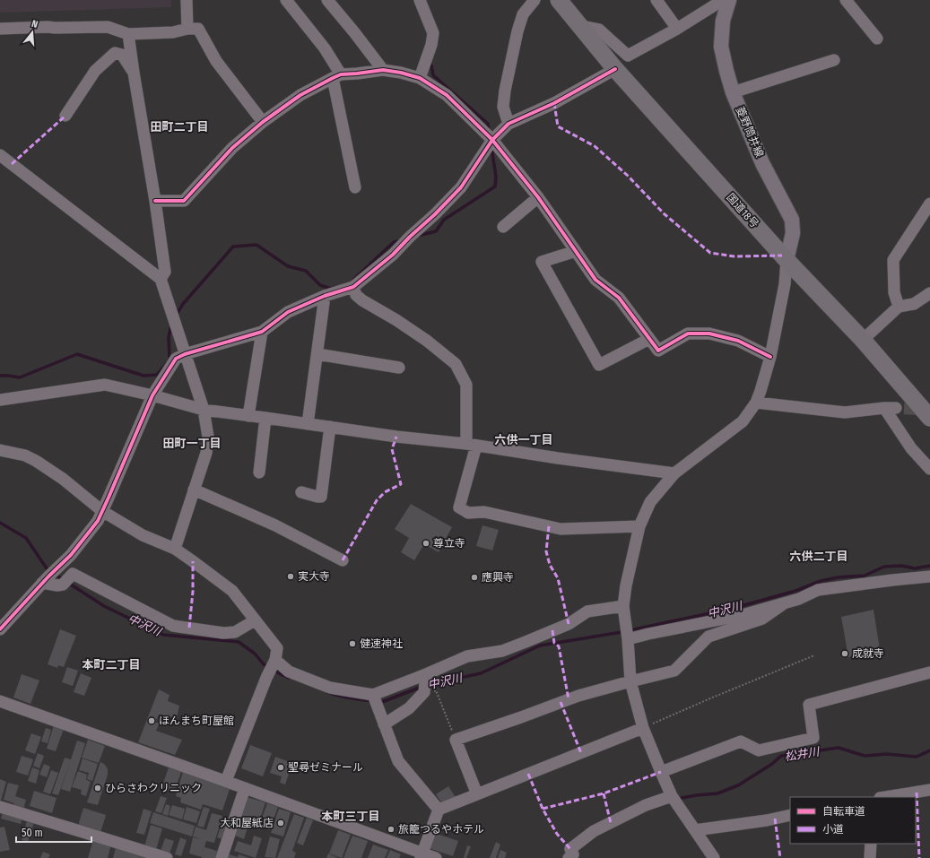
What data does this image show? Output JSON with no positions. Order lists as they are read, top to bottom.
{
  "streets": {
    "highway": ["国道18号"],
    "main road": ["菱野筒井線"]
  },
  "crossings": [
    ["菱野筒井線", "国道18号"]
  ],
  "districts": [
    "田町二丁目",
    "六供一丁目",
    "田町一丁目",
    "六供二丁目",
    "本町二丁目",
    "本町三丁目"
  ],
  "water": ["中沢川", "松井川"],
  "places": [
    "尊立寺",
    "実大寺",
    "應興寺",
    "健速神社",
    "成就寺",
    "ほんまち町屋館",
    "聖尋ゼミナール",
    "ひらさわクリニック",
    "大和屋紙店",
    "旅籠つるやホテル"
  ],
  "legend": ["自転車道", "小道"],
  "scale_bar": "50 m",
  "north": "top"
}
